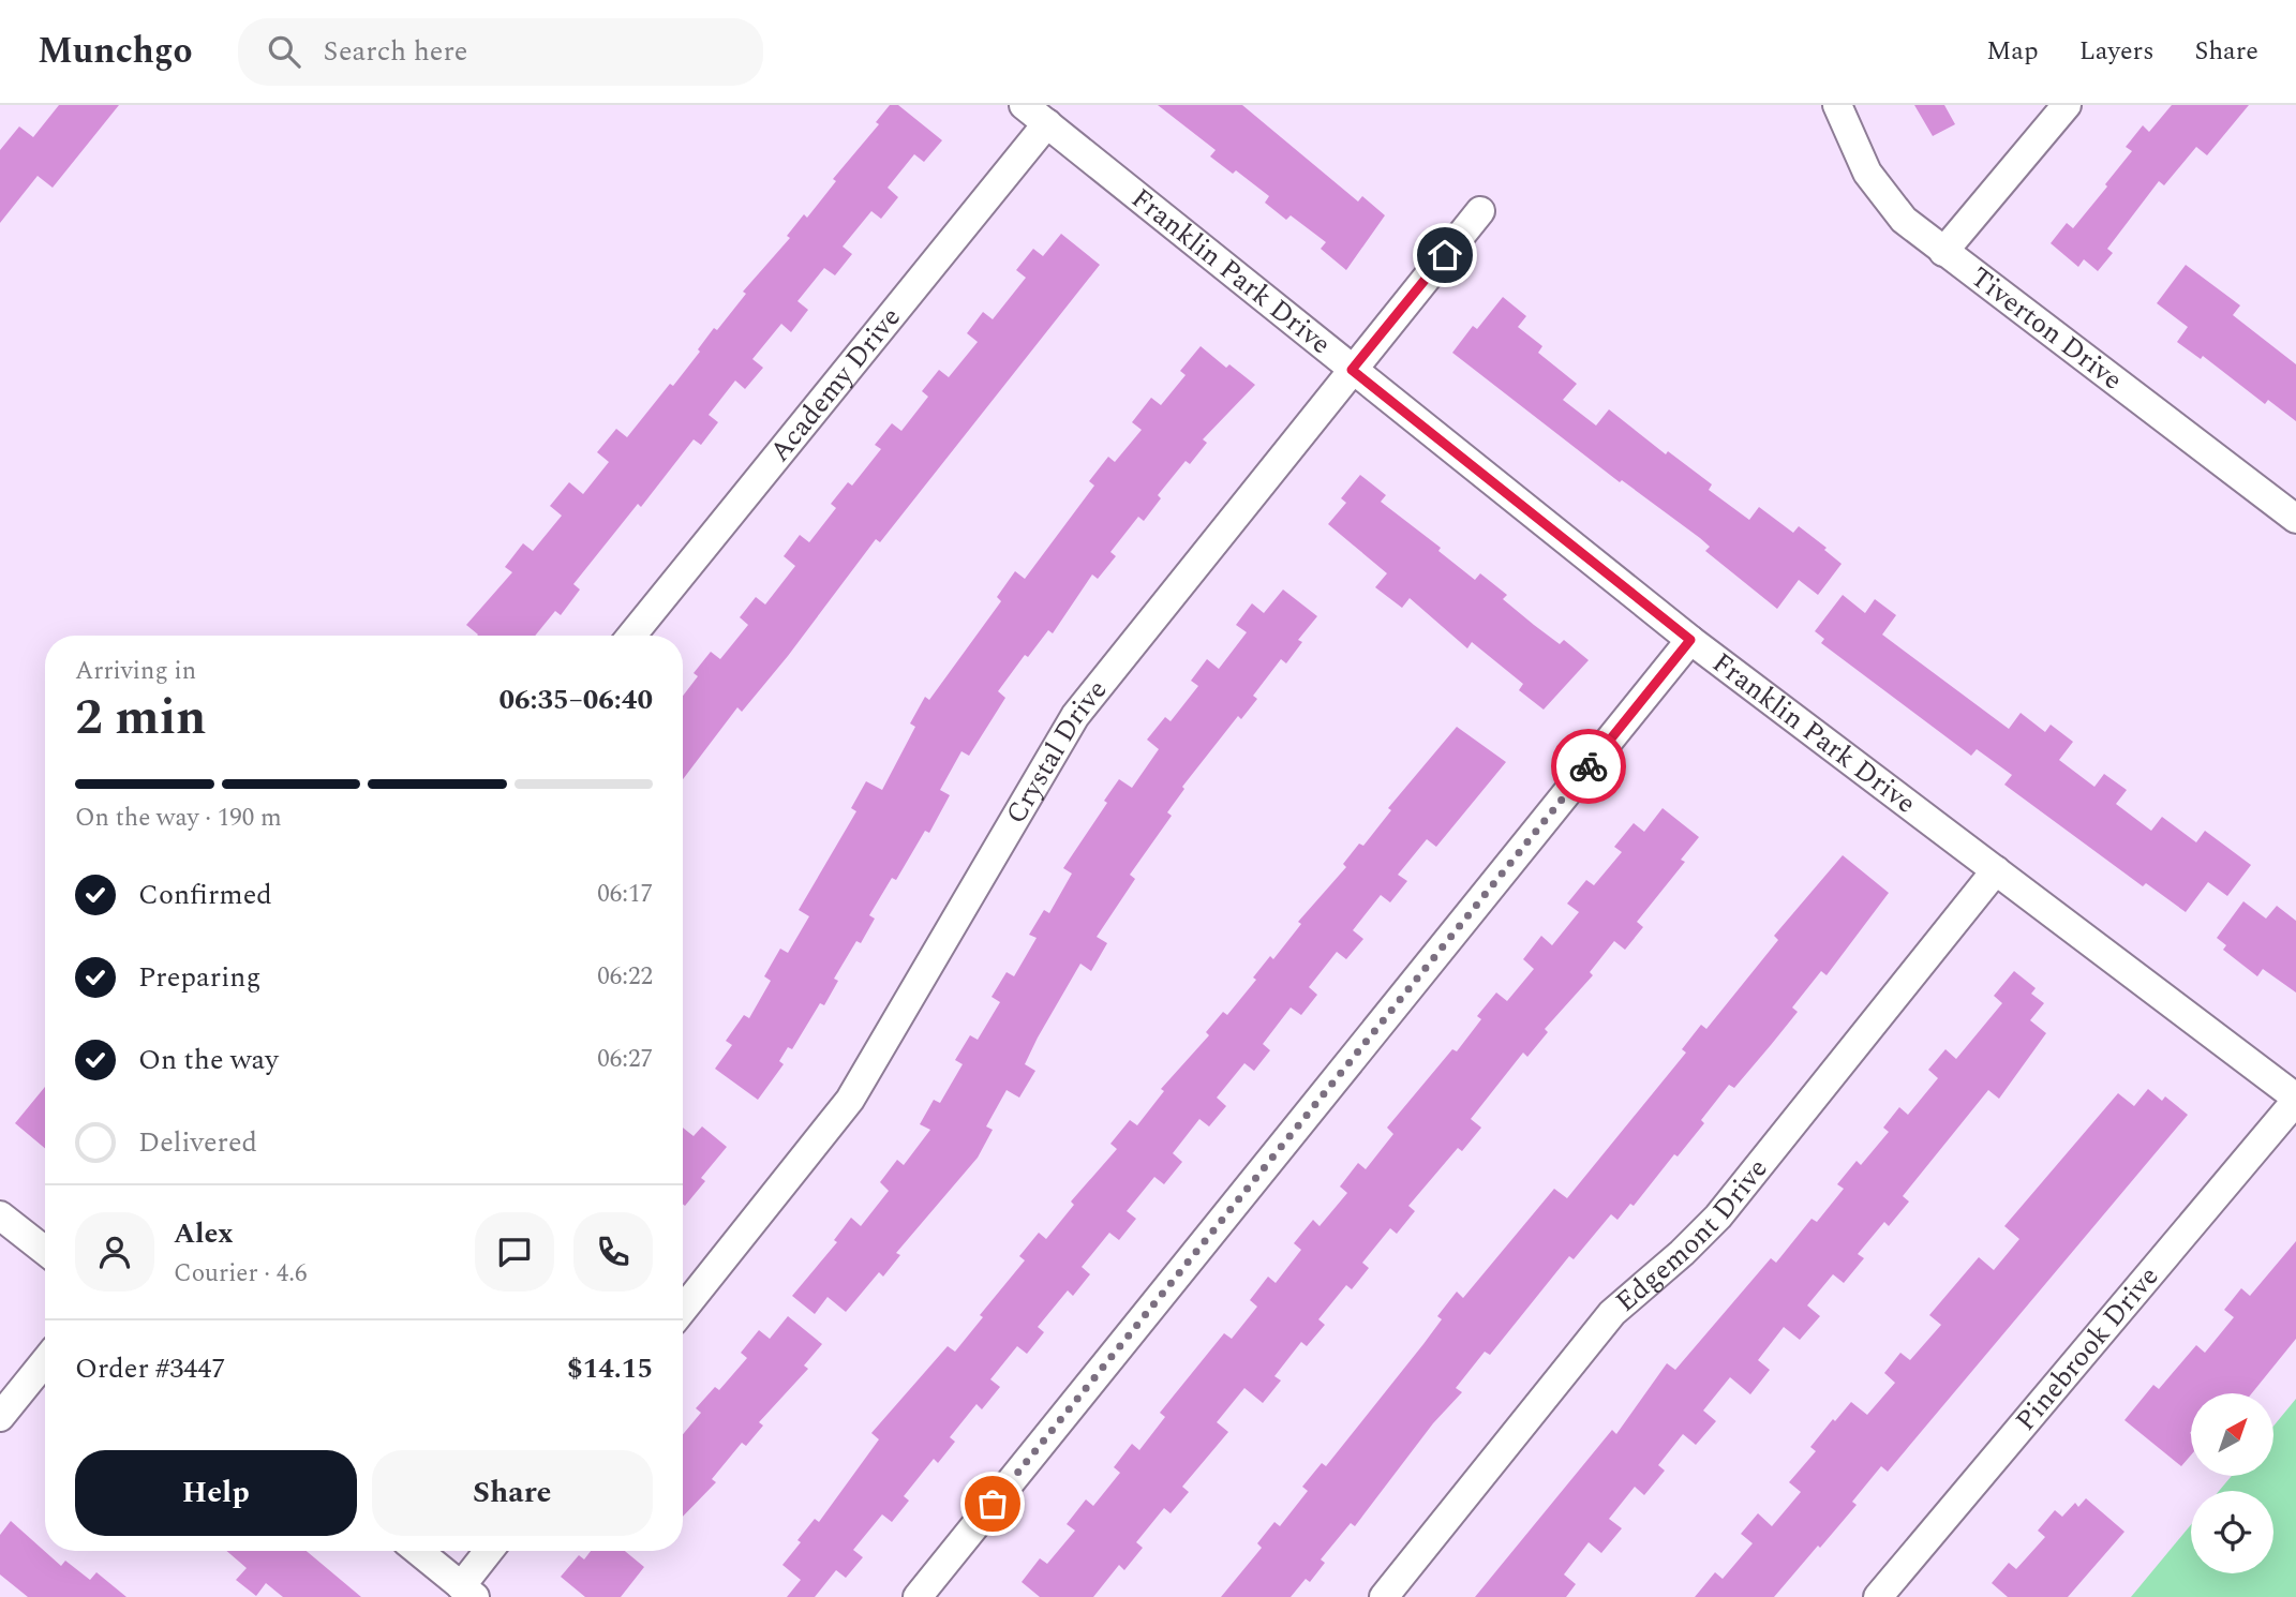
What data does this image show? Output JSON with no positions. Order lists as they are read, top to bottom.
{
  "streets": {
    "street": [
      "Franklin Park Drive",
      "Tiverton Drive",
      "Academy Drive",
      "Crystal Drive",
      "Edgemont Drive",
      "Pinebrook Drive"
    ]
  },
  "crossings": [
    ["Franklin Park Drive", "Academy Drive"],
    ["Franklin Park Drive", "Crystal Drive"],
    ["Franklin Park Drive", "Edgemont Drive"],
    ["Franklin Park Drive", "Pinebrook Drive"]
  ],
  "north": "top right",
  "page": {
    "header": "Munchgo",
    "search": "Search here",
    "nav": ["Map", "Layers", "Share"],
    "heading": ["2 min", "Arriving in", "06:35–06:40"],
    "panel": [
      "Alex",
      "Courier · 4.6",
      "Order #3447",
      "$14.15"
    ],
    "bar": "On the way · 190 m",
    "list": [
      ["Confirmed", "06:17"],
      ["Preparing", "06:22"],
      ["On the way", "06:27"],
      "Delivered"
    ],
    "buttons": ["Help", "Share"]
  }
}
